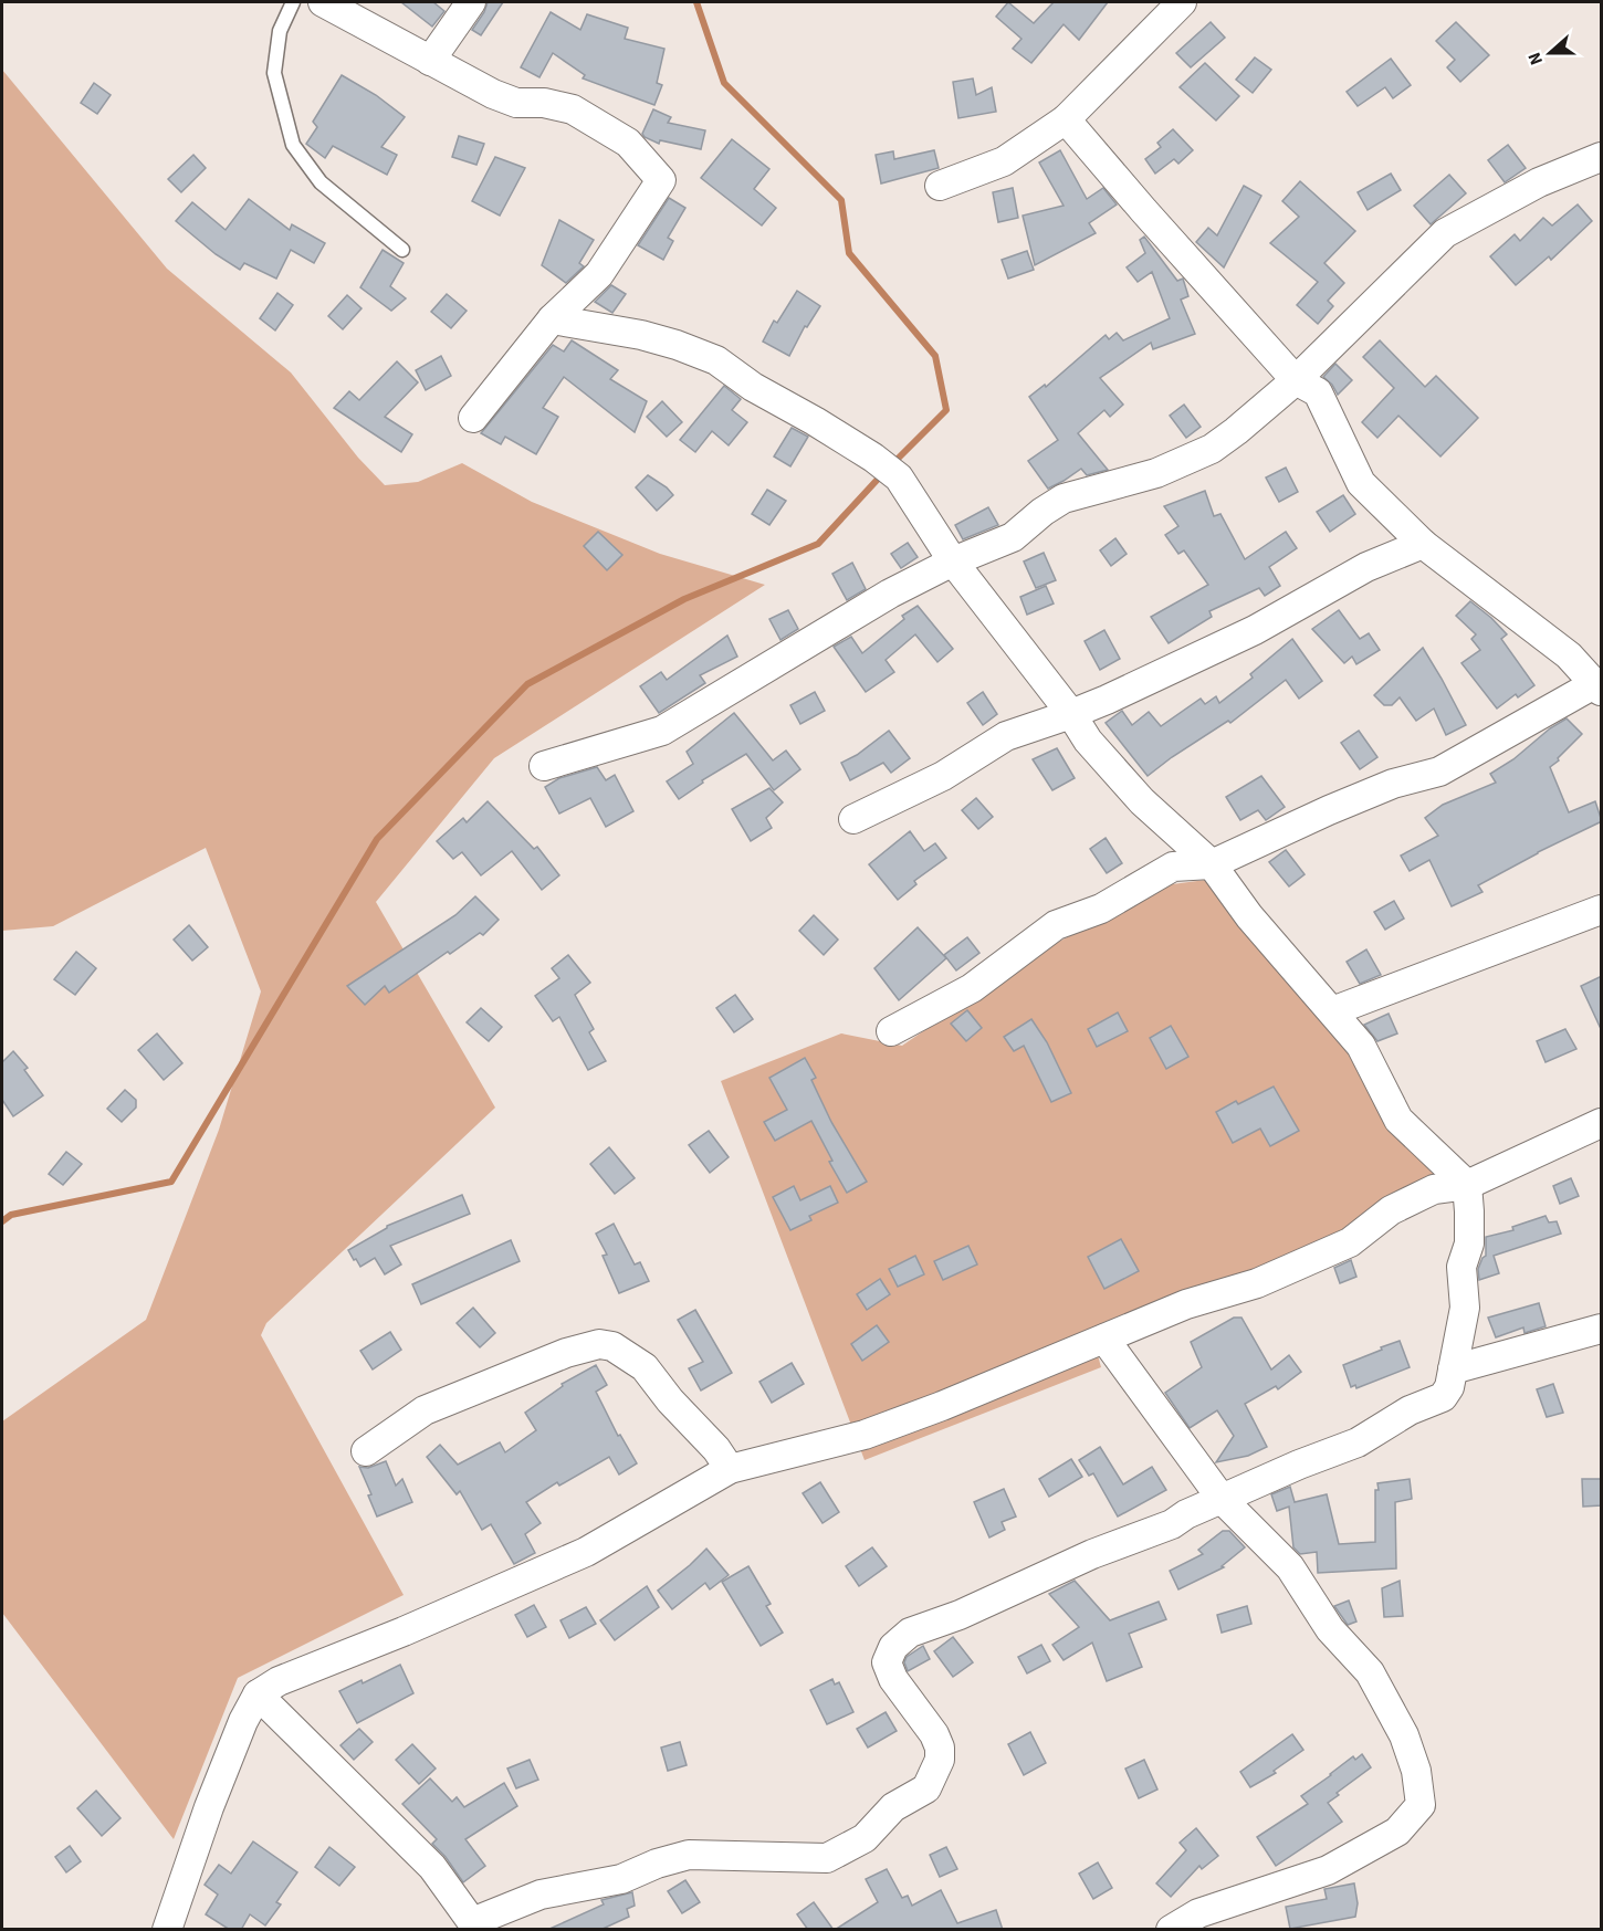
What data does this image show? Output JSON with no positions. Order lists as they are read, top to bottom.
{
  "north": "left"
}
